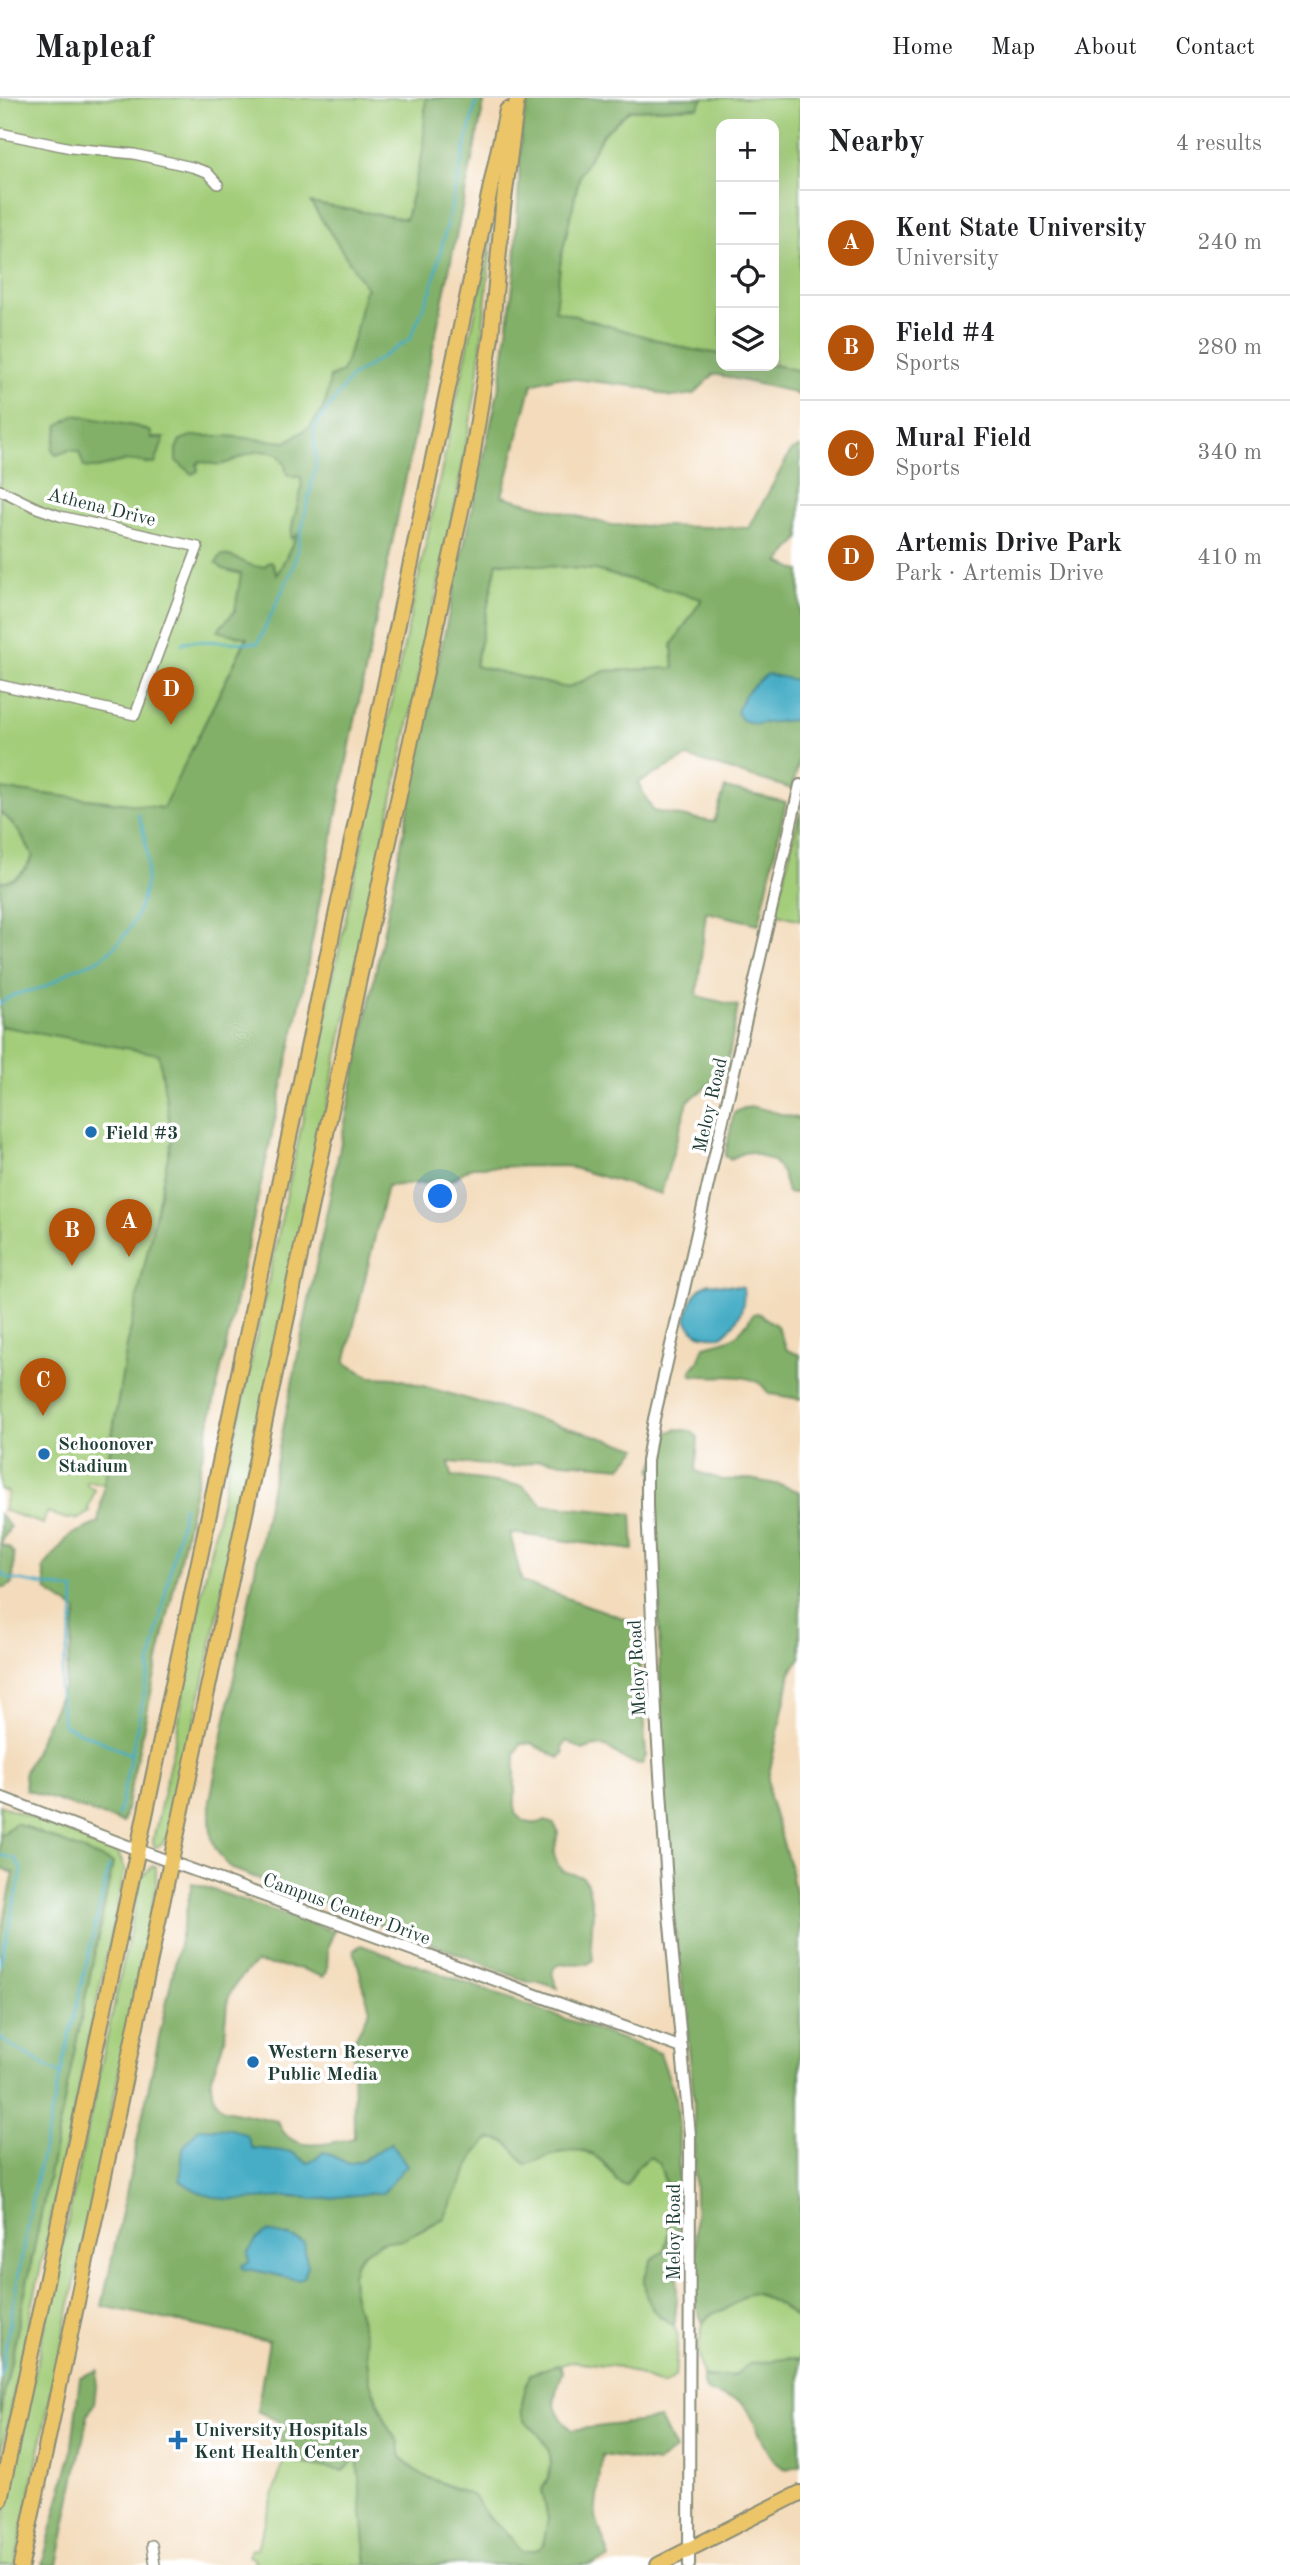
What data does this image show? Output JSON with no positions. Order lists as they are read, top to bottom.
{
  "streets": {
    "street": ["Athena Drive", "Meloy Road", "Campus Center Drive"]
  },
  "crossings": [
    ["Meloy Road", "Campus Center Drive"]
  ],
  "places": {
    "other": ["Field #3", "Schoonover Stadium", "Western Reserve Public Media"],
    "health": ["University Hospitals Kent Health Center"]
  },
  "page": {
    "header": "Mapleaf",
    "nav": [
      "Home",
      "Map",
      "About",
      "Contact"
    ],
    "heading": ["Nearby", "4 results"],
    "map_buttons": ["+", "−"],
    "list": [
      {
        "mark": "A",
        "name": "Kent State University",
        "note": "University",
        "value": "240 m"
      },
      {
        "mark": "B",
        "name": "Field #4",
        "note": "Sports",
        "value": "280 m"
      },
      {
        "mark": "C",
        "name": "Mural Field",
        "note": "Sports",
        "value": "340 m"
      },
      {
        "mark": "D",
        "name": "Artemis Drive Park",
        "note": "Park · Artemis Drive",
        "value": "410 m"
      }
    ],
    "pins": [
      "D",
      "A",
      "B",
      "C"
    ]
  }
}
